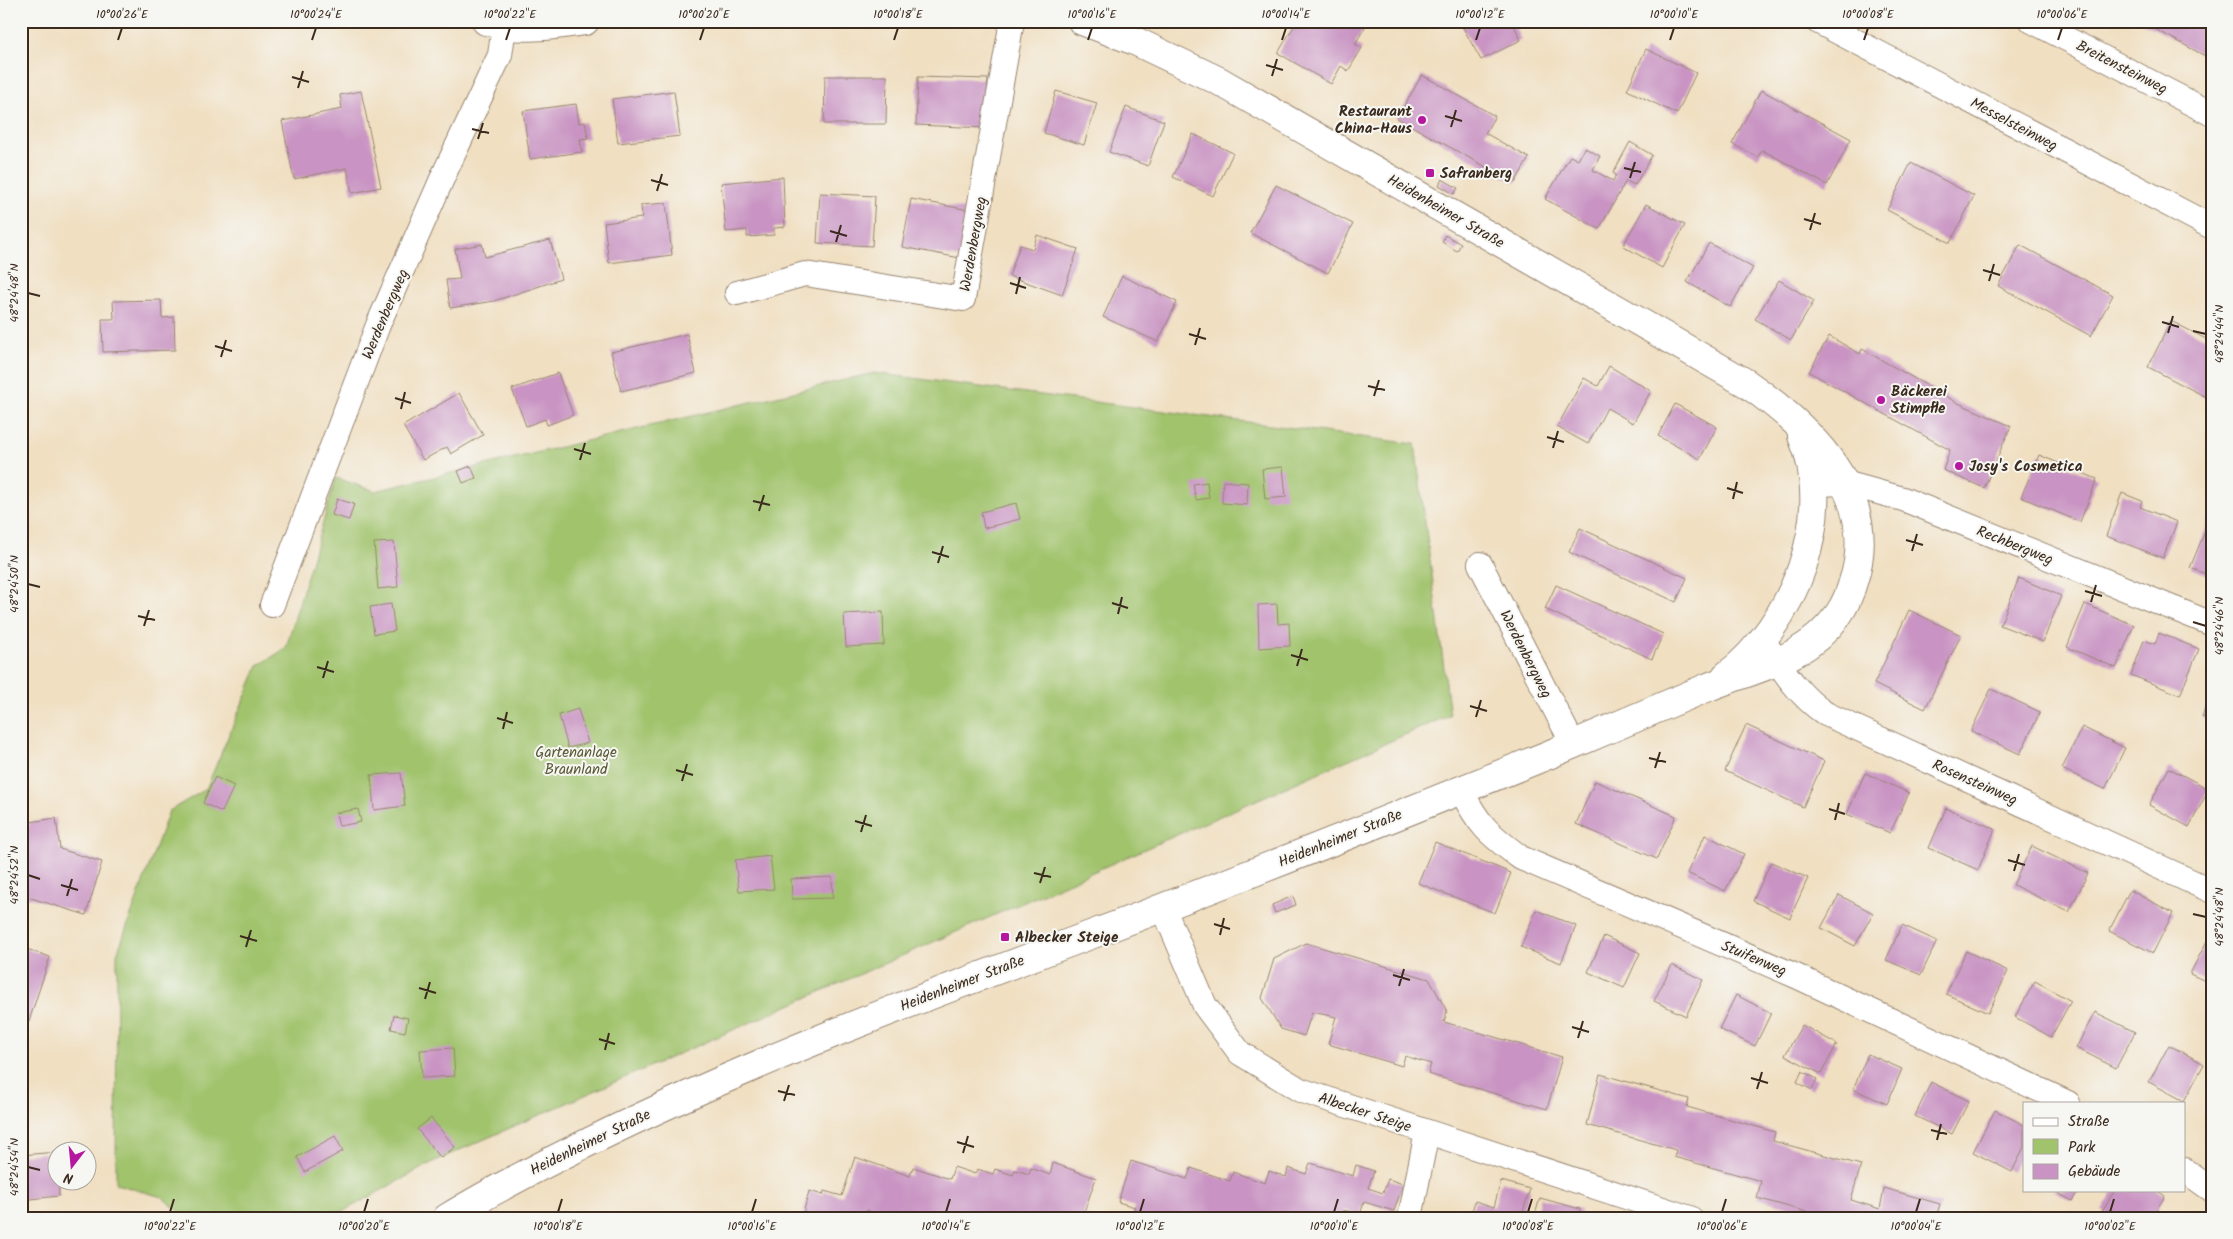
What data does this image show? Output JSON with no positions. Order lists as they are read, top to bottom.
{
  "streets": {
    "main road": ["Heidenheimer Straße"],
    "street": [
      "Breitensteinweg",
      "Messelsteinweg",
      "Werdenbergweg",
      "Rechbergweg",
      "Rosensteinweg",
      "Stuifenweg",
      "Albecker Steige"
    ]
  },
  "crossings": [
    ["Heidenheimer Straße", "Werdenbergweg"],
    ["Heidenheimer Straße", "Rechbergweg"],
    ["Heidenheimer Straße", "Rosensteinweg"],
    ["Heidenheimer Straße", "Stuifenweg"],
    ["Heidenheimer Straße", "Albecker Steige"]
  ],
  "parks": ["Gartenanlage Braunland"],
  "places": {
    "other": ["Restaurant China-Haus", "Bäckerei Stimpfle", "Josy's Cosmetica"],
    "transit": ["Safranberg", "Albecker Steige"]
  },
  "legend": ["Straße", "Park", "Gebäude"],
  "north": "bottom",
  "coordinates": [
    "10°00'26\"E",
    "10°00'24\"E",
    "10°00'22\"E",
    "10°00'20\"E",
    "10°00'18\"E",
    "10°00'16\"E",
    "10°00'14\"E",
    "10°00'12\"E",
    "10°00'10\"E",
    "10°00'08\"E",
    "10°00'06\"E",
    "48°24'48\"N",
    "48°24'44\"N",
    "48°24'50\"N",
    "48°24'46\"N",
    "48°24'52\"N",
    "48°24'54\"N",
    "10°00'04\"E",
    "10°00'02\"E"
  ]
}
